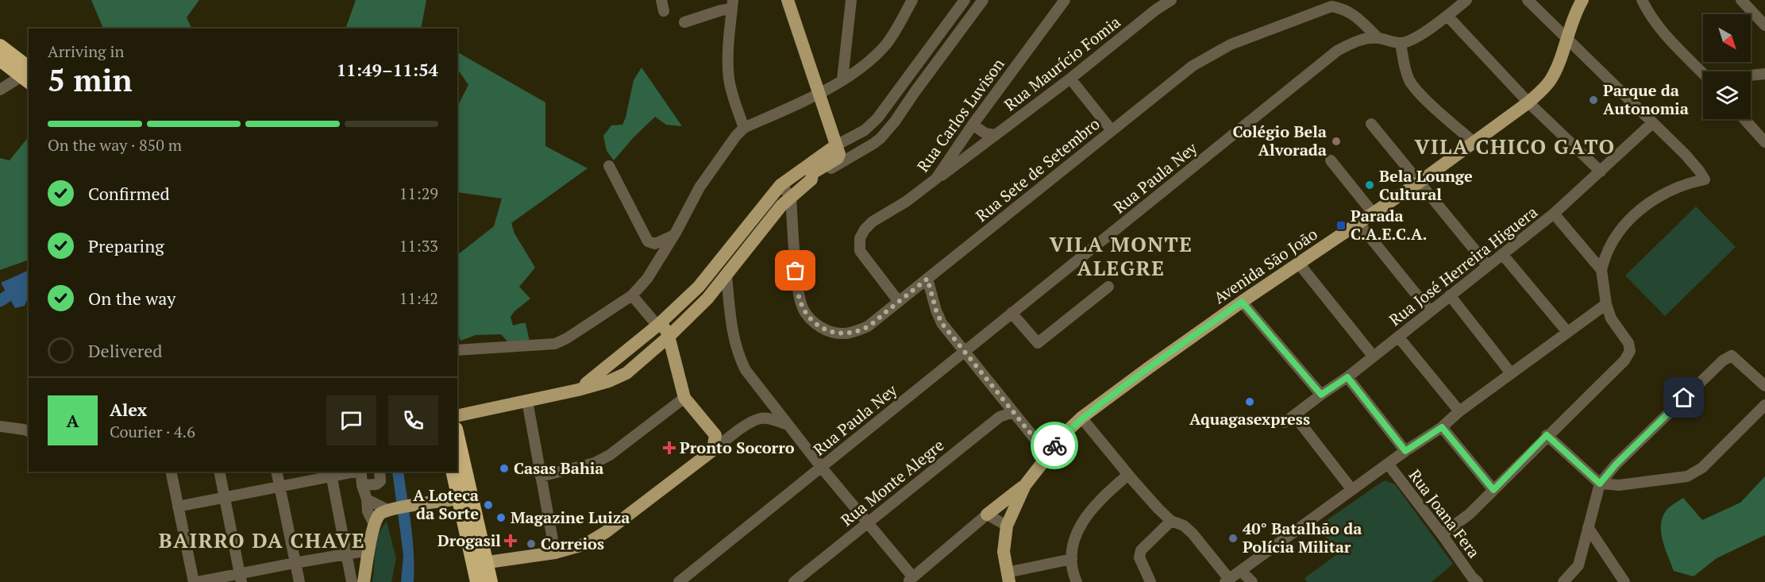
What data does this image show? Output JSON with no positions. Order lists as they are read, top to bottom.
{
  "streets": {
    "main road": ["Avenida São João"],
    "street": [
      "Rua Maurício Fomia",
      "Rua Carlos Luvison",
      "Rua Sete de Setembro",
      "Rua Paula Ney",
      "Rua José Herreira Higuera",
      "Rua Monte Alegre",
      "Rua Joana Fera"
    ]
  },
  "crossings": [
    ["Rua Maurício Fomia", "Rua Carlos Luvison"],
    ["Rua Carlos Luvison", "Rua Sete de Setembro"],
    ["Rua Sete de Setembro", "Rua Paula Ney"]
  ],
  "districts": ["VILA CHICO GATO", "VILA MONTE ALEGRE", "BAIRRO DA CHAVE"],
  "places": {
    "other": [
      "Parque da Autonomia",
      "Colégio Bela Alvorada",
      "Bela Lounge Cultural",
      "Aquagasexpress",
      "Casas Bahia",
      "A Loteca da Sorte",
      "Magazine Luiza",
      "40° Batalhão da Polícia Militar",
      "Correios"
    ],
    "transit": ["Parada C.A.E.C.A."],
    "health": ["Pronto Socorro", "Drogasil"]
  },
  "north": "bottom right",
  "page": {
    "heading": ["5 min", "Arriving in", "11:49–11:54"],
    "panel": ["Alex", "Courier · 4.6"],
    "bar": "On the way · 850 m",
    "list": [
      ["Confirmed", "11:29"],
      ["Preparing", "11:33"],
      ["On the way", "11:42"],
      "Delivered"
    ],
    "round": "A"
  }
}
